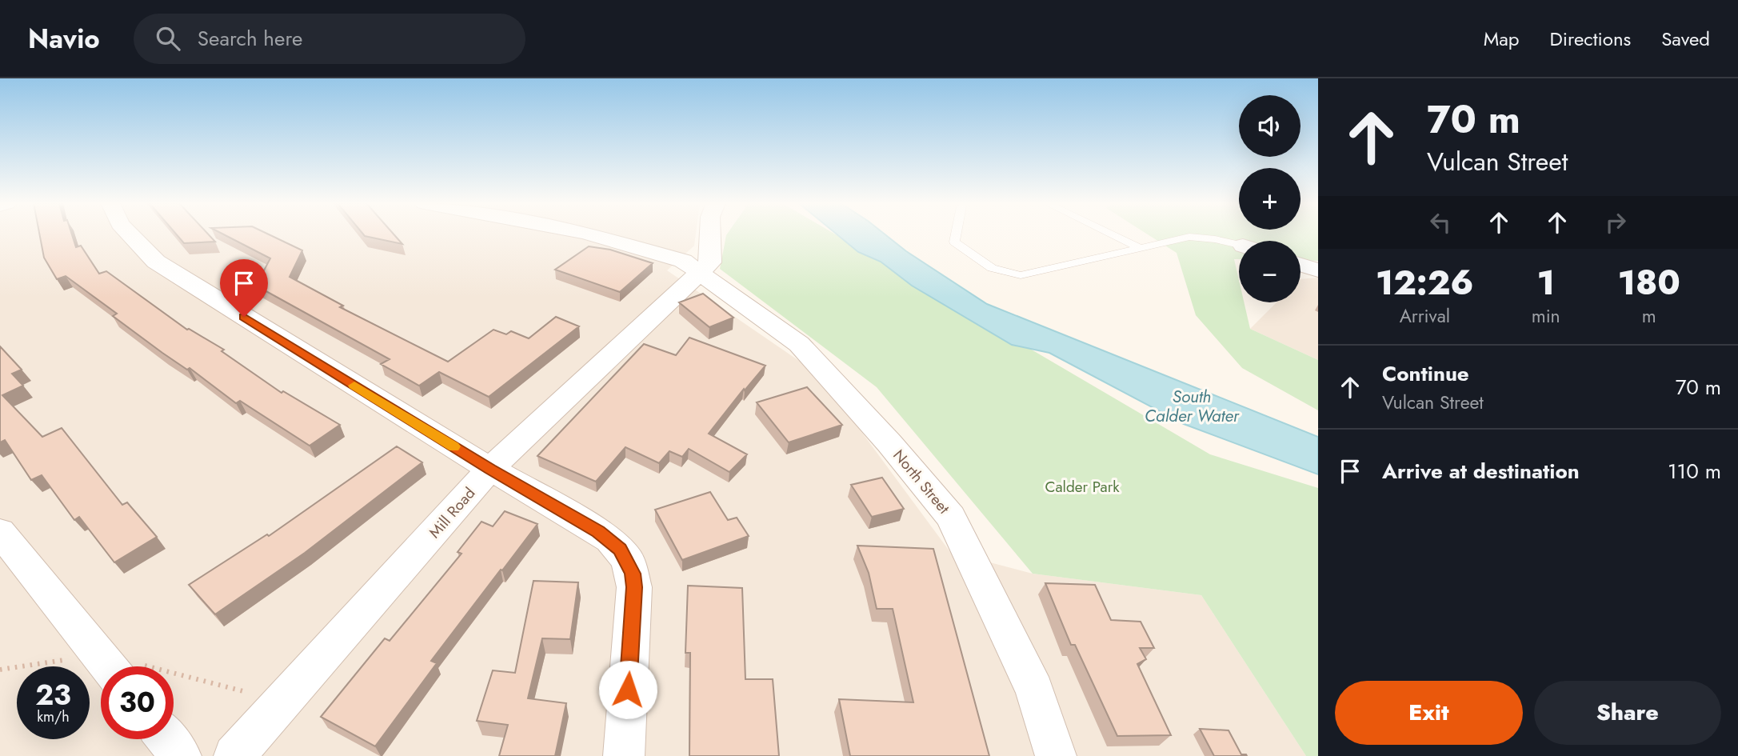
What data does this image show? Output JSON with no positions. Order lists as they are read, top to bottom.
{
  "streets": {
    "street": ["North Street", "Mill Road"]
  },
  "crossings": [
    ["North Street", "Mill Road"]
  ],
  "water": ["South Calder Water"],
  "parks": ["Calder Park"],
  "page": {
    "header": "Navio",
    "search": "Search here",
    "nav": ["Map", "Directions", "Saved"],
    "turn": ["70 m", "Vulcan Street"],
    "map_buttons": ["+", "−"],
    "eta": [
      "12:26",
      "Arrival",
      "1",
      "min",
      "180",
      "m"
    ],
    "list": [
      {
        "name": "Continue",
        "note": "Vulcan Street",
        "value": "70 m"
      },
      {
        "name": "Arrive at destination",
        "value": "110 m"
      }
    ],
    "speed": "23 km/h",
    "limit": "30",
    "buttons": ["Exit", "Share"]
  }
}
